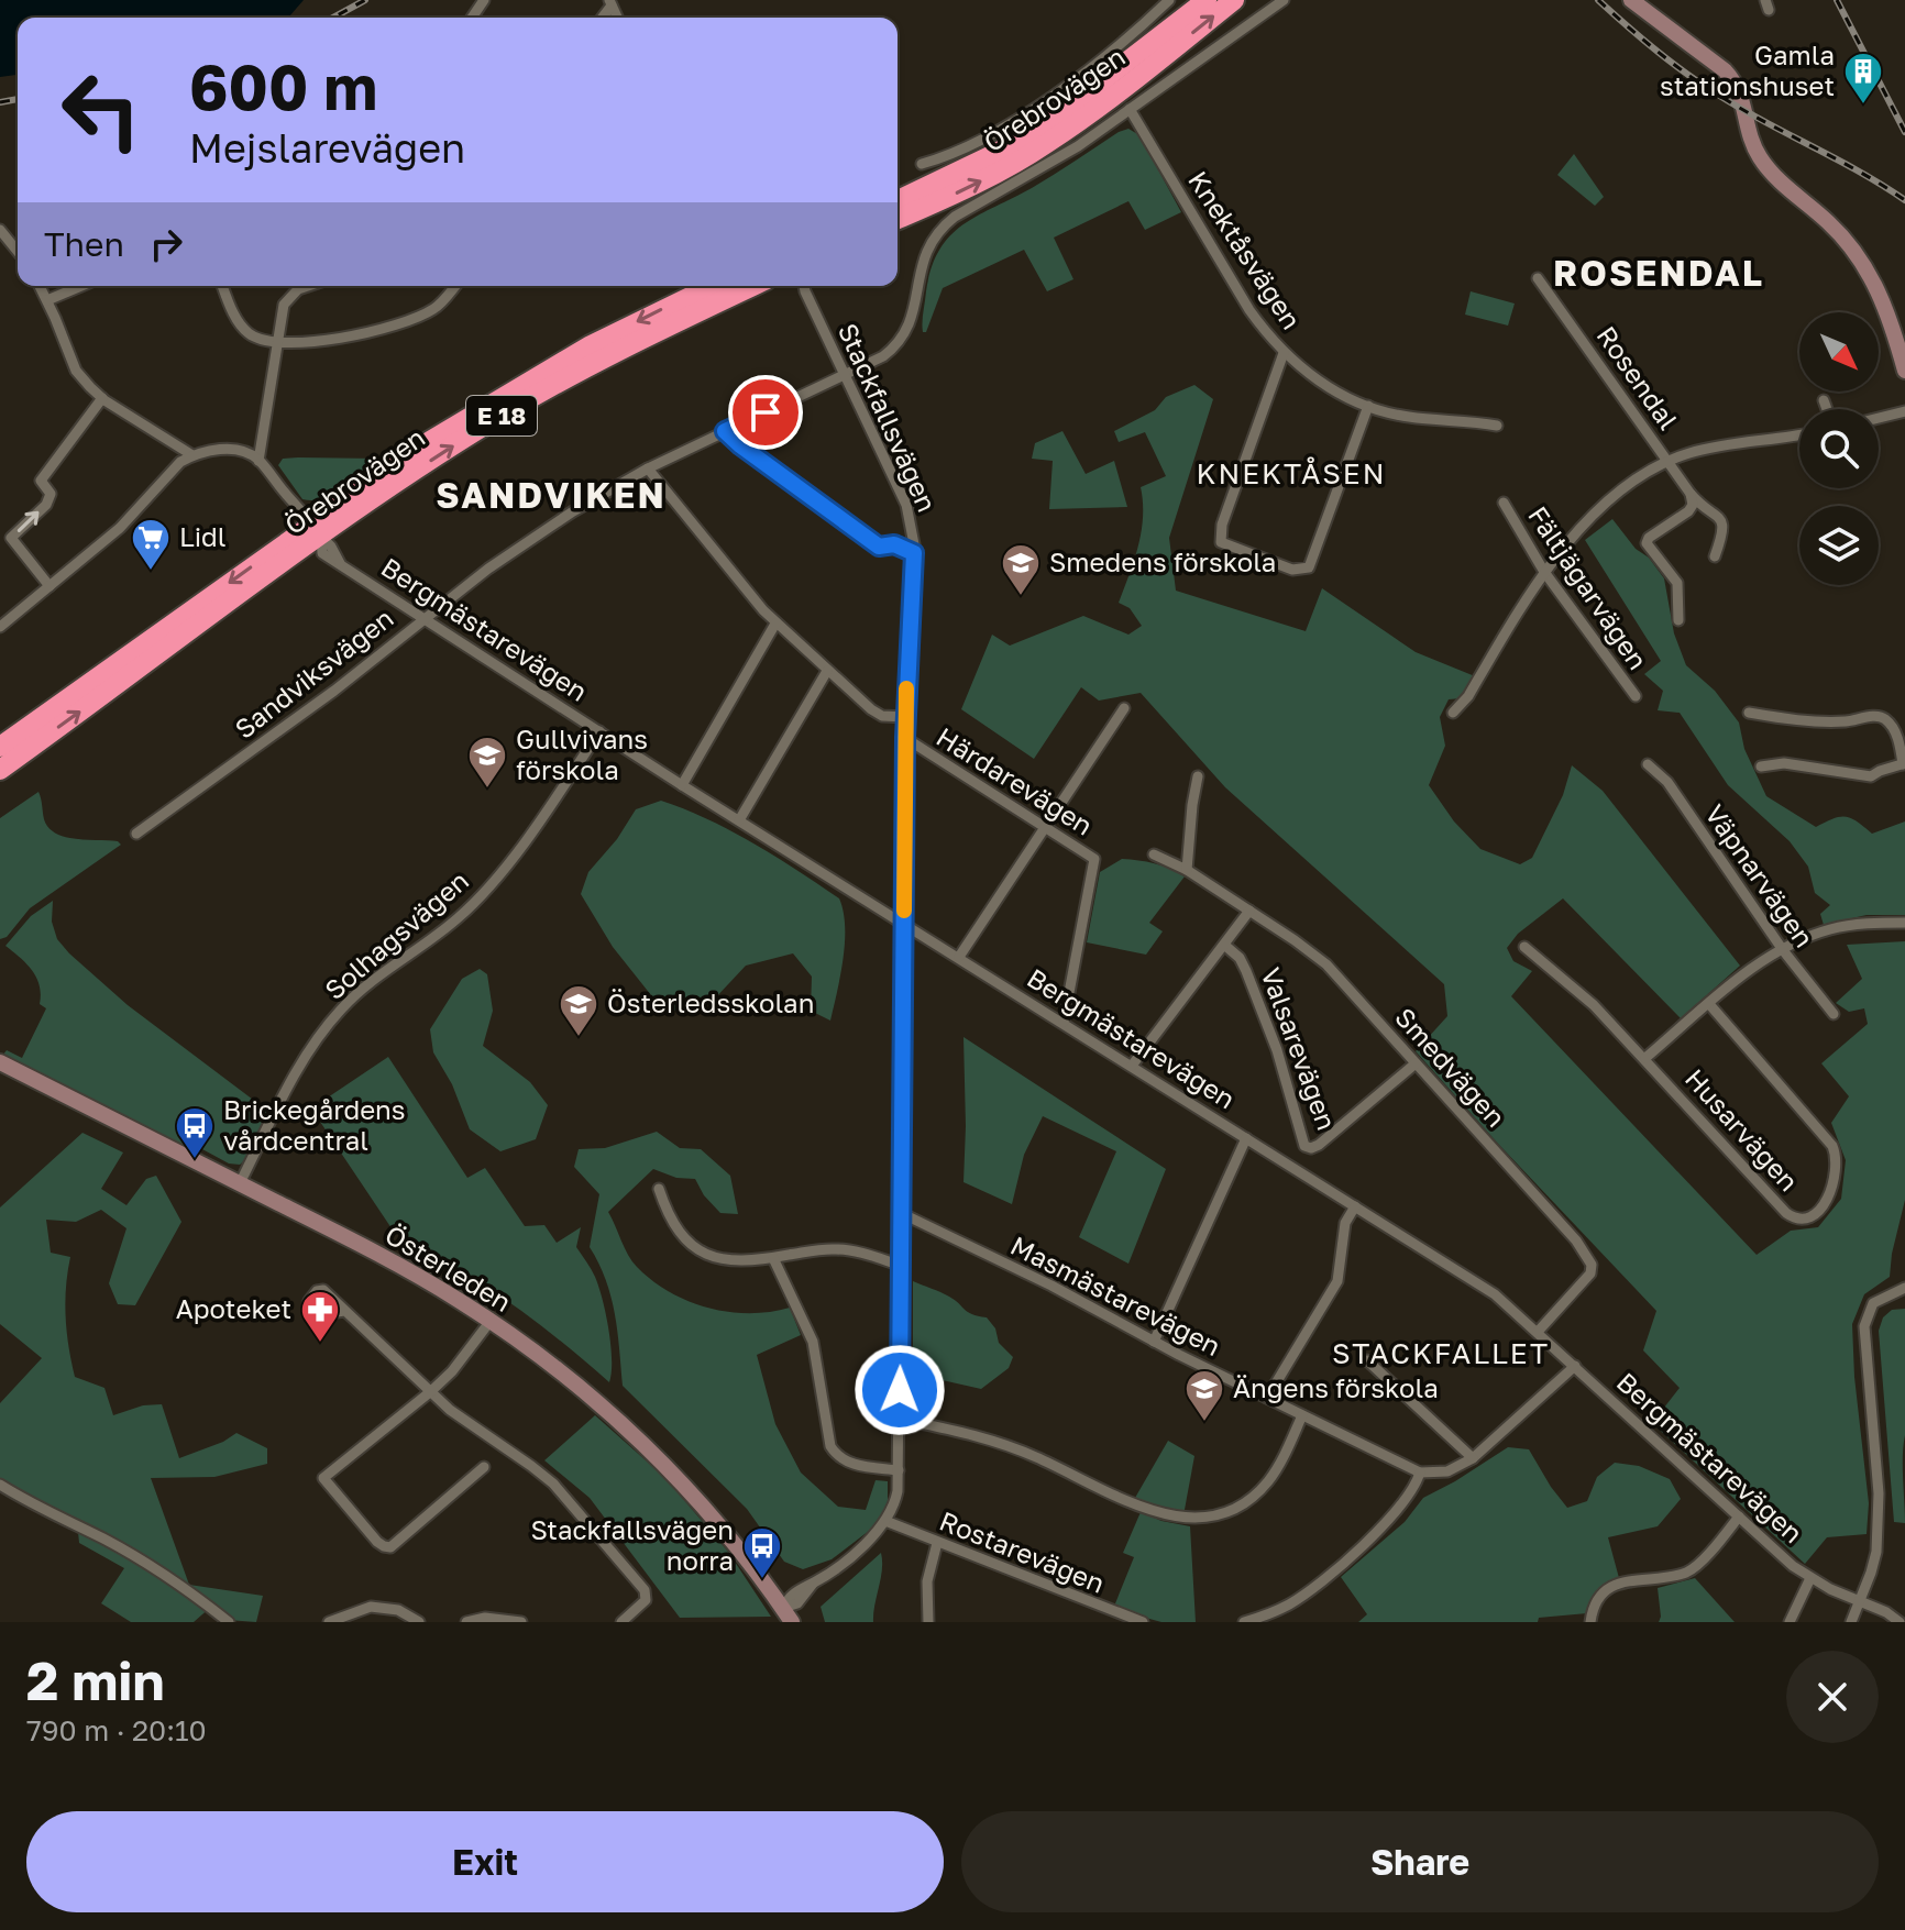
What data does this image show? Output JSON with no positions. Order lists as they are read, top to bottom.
{
  "streets": {
    "highway": ["Örebrovägen", "E 18"],
    "main road": ["Österleden"],
    "street": [
      "Knektåsvägen",
      "Rosendal",
      "Stackfallsvägen",
      "Fältjägarvägen",
      "Bergmästarevägen",
      "Sandviksvägen",
      "Härdarevägen",
      "Väpnarvägen",
      "Solhagsvägen",
      "Valsarevägen",
      "Smedvägen",
      "Husarvägen",
      "Masmästarevägen",
      "Rostarevägen"
    ]
  },
  "crossings": [
    ["Örebrovägen", "Bergmästarevägen"],
    ["Knektåsvägen", "Sandviksvägen"],
    ["Stackfallsvägen", "Bergmästarevägen"],
    ["Stackfallsvägen", "Sandviksvägen"],
    ["Stackfallsvägen", "Härdarevägen"],
    ["Stackfallsvägen", "Österleden"],
    ["Stackfallsvägen", "Masmästarevägen"],
    ["Stackfallsvägen", "Rostarevägen"],
    ["Bergmästarevägen", "Sandviksvägen"],
    ["Bergmästarevägen", "Härdarevägen"],
    ["Bergmästarevägen", "Solhagsvägen"],
    ["Bergmästarevägen", "Smedvägen"],
    ["Solhagsvägen", "Österleden"],
    ["Valsarevägen", "Smedvägen"]
  ],
  "districts": [
    "ROSENDAL",
    "KNEKTÅSEN",
    "SANDVIKEN",
    "STACKFALLET"
  ],
  "places": {
    "building": ["Gamla stationshuset"],
    "supermarket": ["Lidl"],
    "school or university": [
      "Smedens förskola",
      "Gullvivans förskola",
      "Österledsskolan",
      "Ängens förskola"
    ],
    "bus stop": ["Brickegårdens vårdcentral", "Stackfallsvägen norra"],
    "pharmacy": ["Apoteket"]
  },
  "north": "bottom right",
  "page": {
    "turn": ["600 m", "Mejslarevägen"],
    "then": "Then",
    "heading": ["2 min", "790 m · 20:10"],
    "buttons": ["Exit", "Share"]
  }
}
